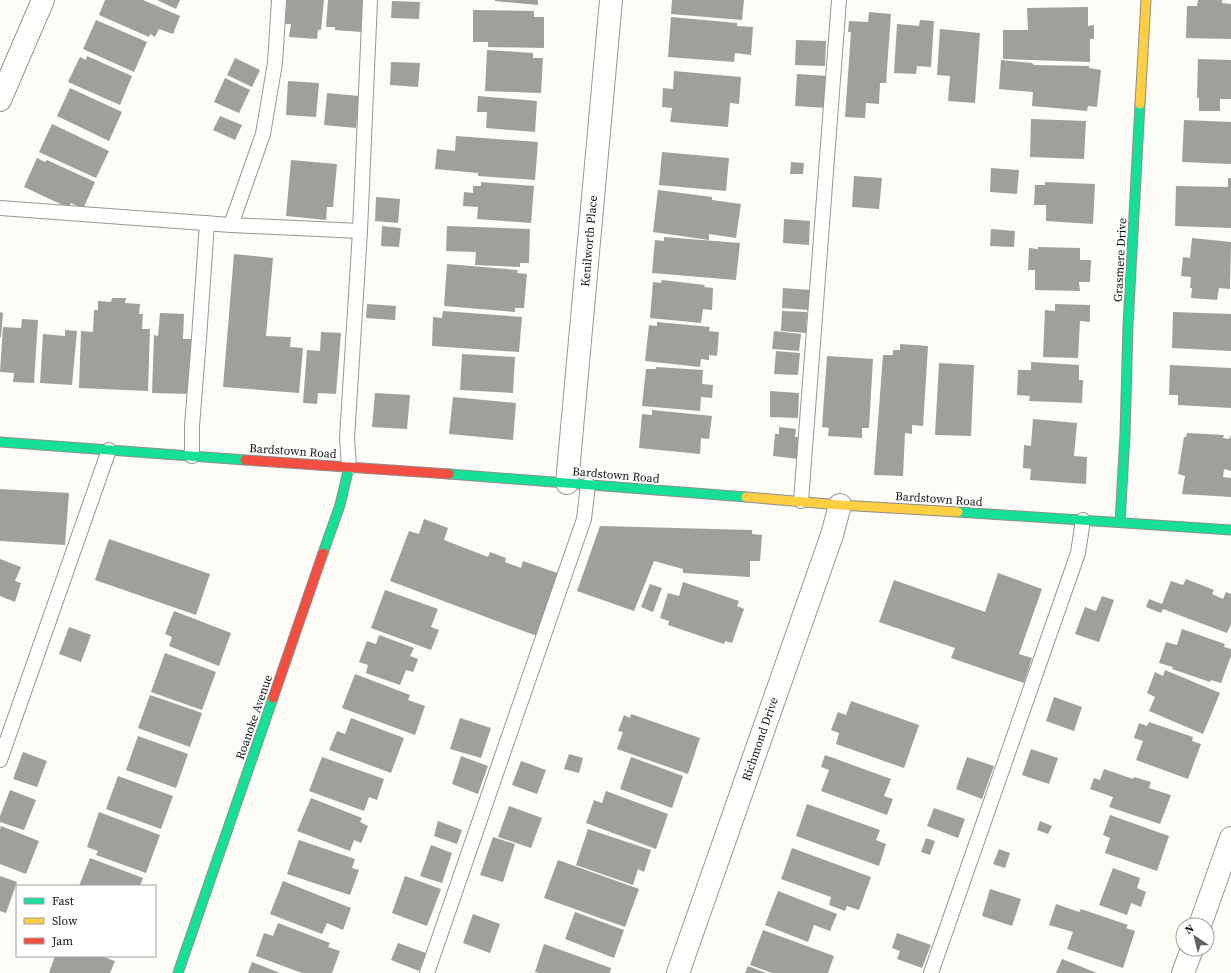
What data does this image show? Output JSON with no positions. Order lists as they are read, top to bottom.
{
  "streets": {
    "main road": ["Grasmere Drive", "Bardstown Road", "Roanoke Avenue"],
    "street": ["Kenilworth Place", "Richmond Drive"]
  },
  "crossings": [
    ["Kenilworth Place", "Bardstown Road"],
    ["Grasmere Drive", "Bardstown Road"],
    ["Bardstown Road", "Roanoke Avenue"],
    ["Bardstown Road", "Richmond Drive"]
  ],
  "legend": ["Fast", "Slow", "Jam"],
  "north": "top left"
}
